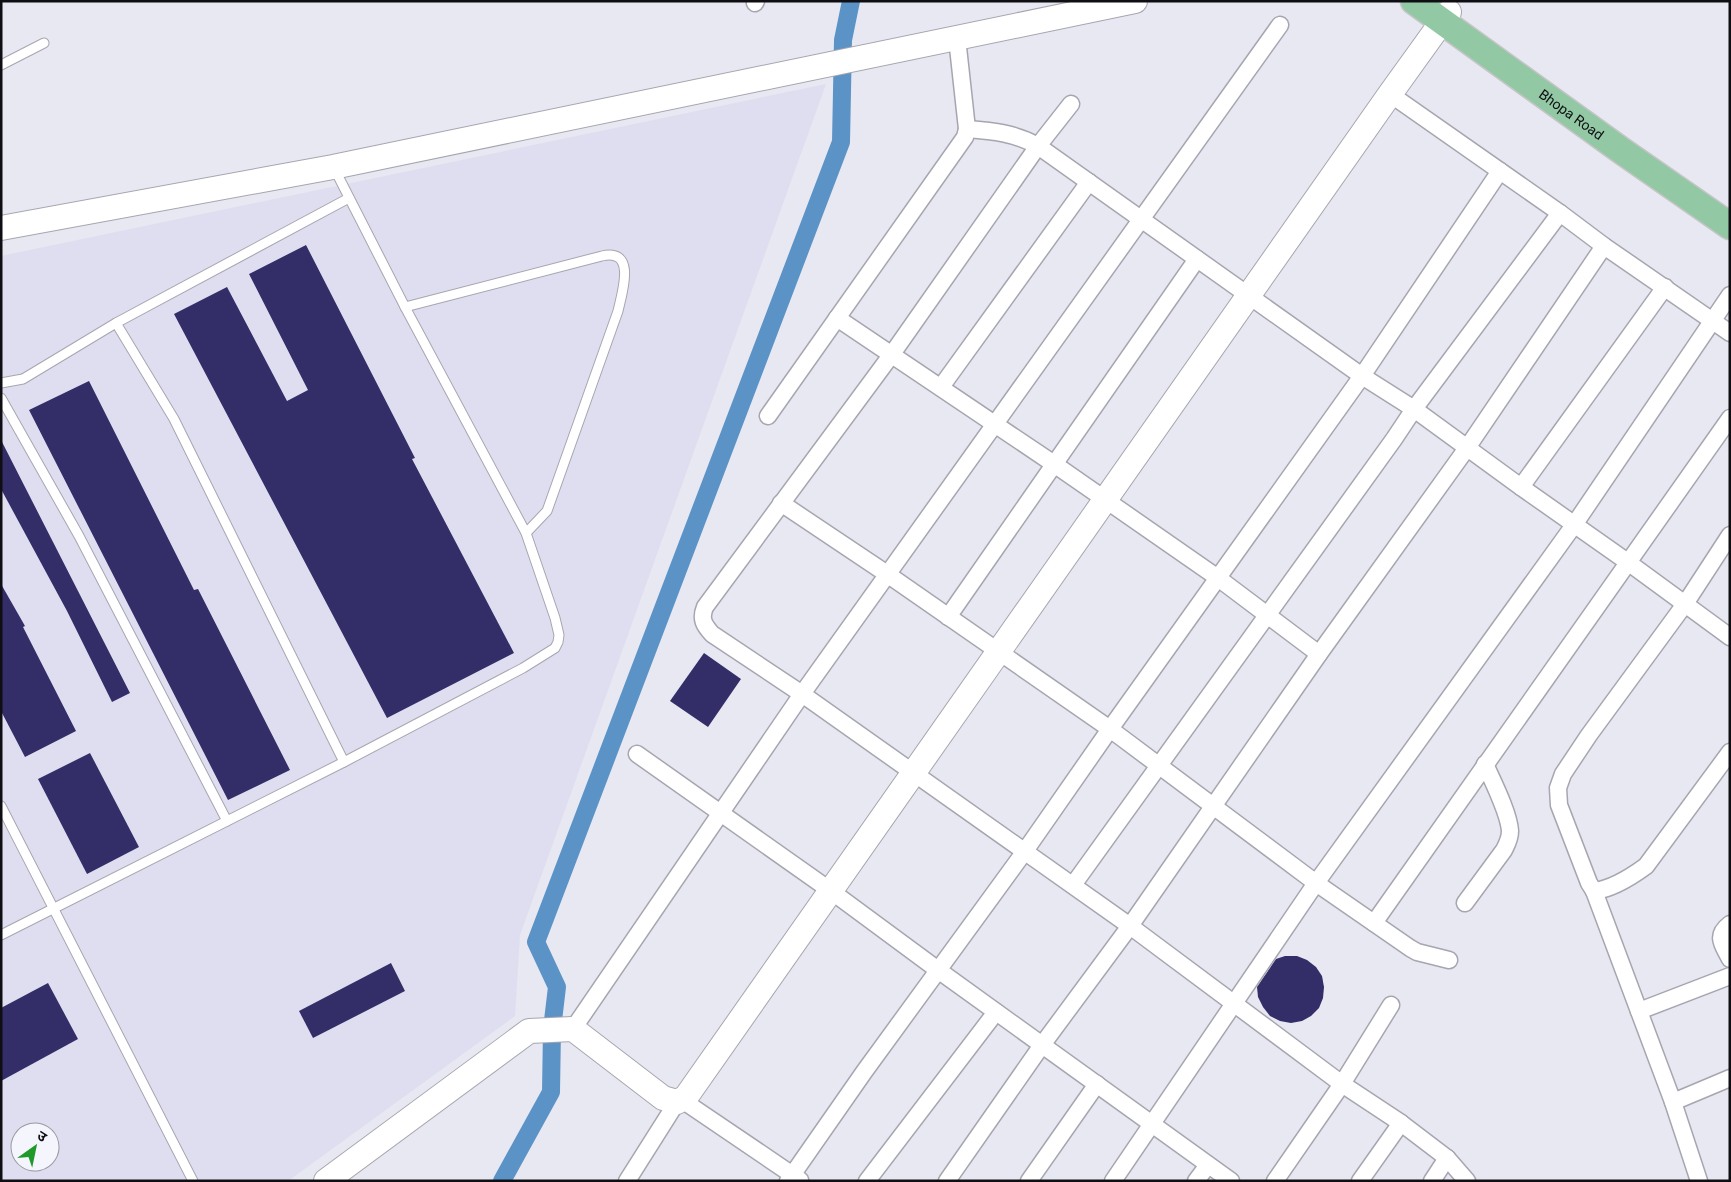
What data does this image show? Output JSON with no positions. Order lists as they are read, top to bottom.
{
  "streets": {
    "main road": ["Bhopa Road"]
  },
  "north": "top right"
}
